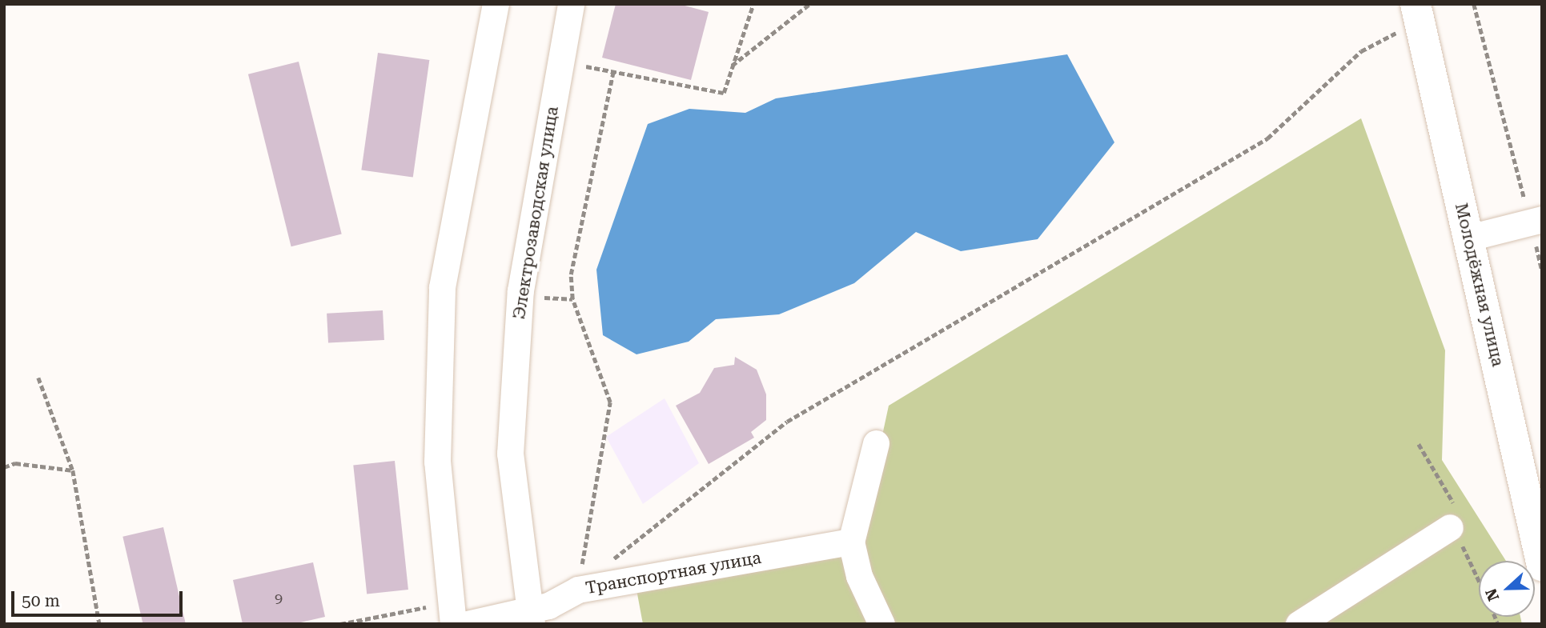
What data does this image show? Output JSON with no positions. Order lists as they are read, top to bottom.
{
  "streets": {
    "main road": ["Молодёжная улица"],
    "street": ["Электрозаводская улица", "Транспортная улица"]
  },
  "crossings": [
    ["Электрозаводская улица", "Транспортная улица"]
  ],
  "house_numbers": ["9"],
  "scale_bar": "50 m",
  "north": "left"
}
